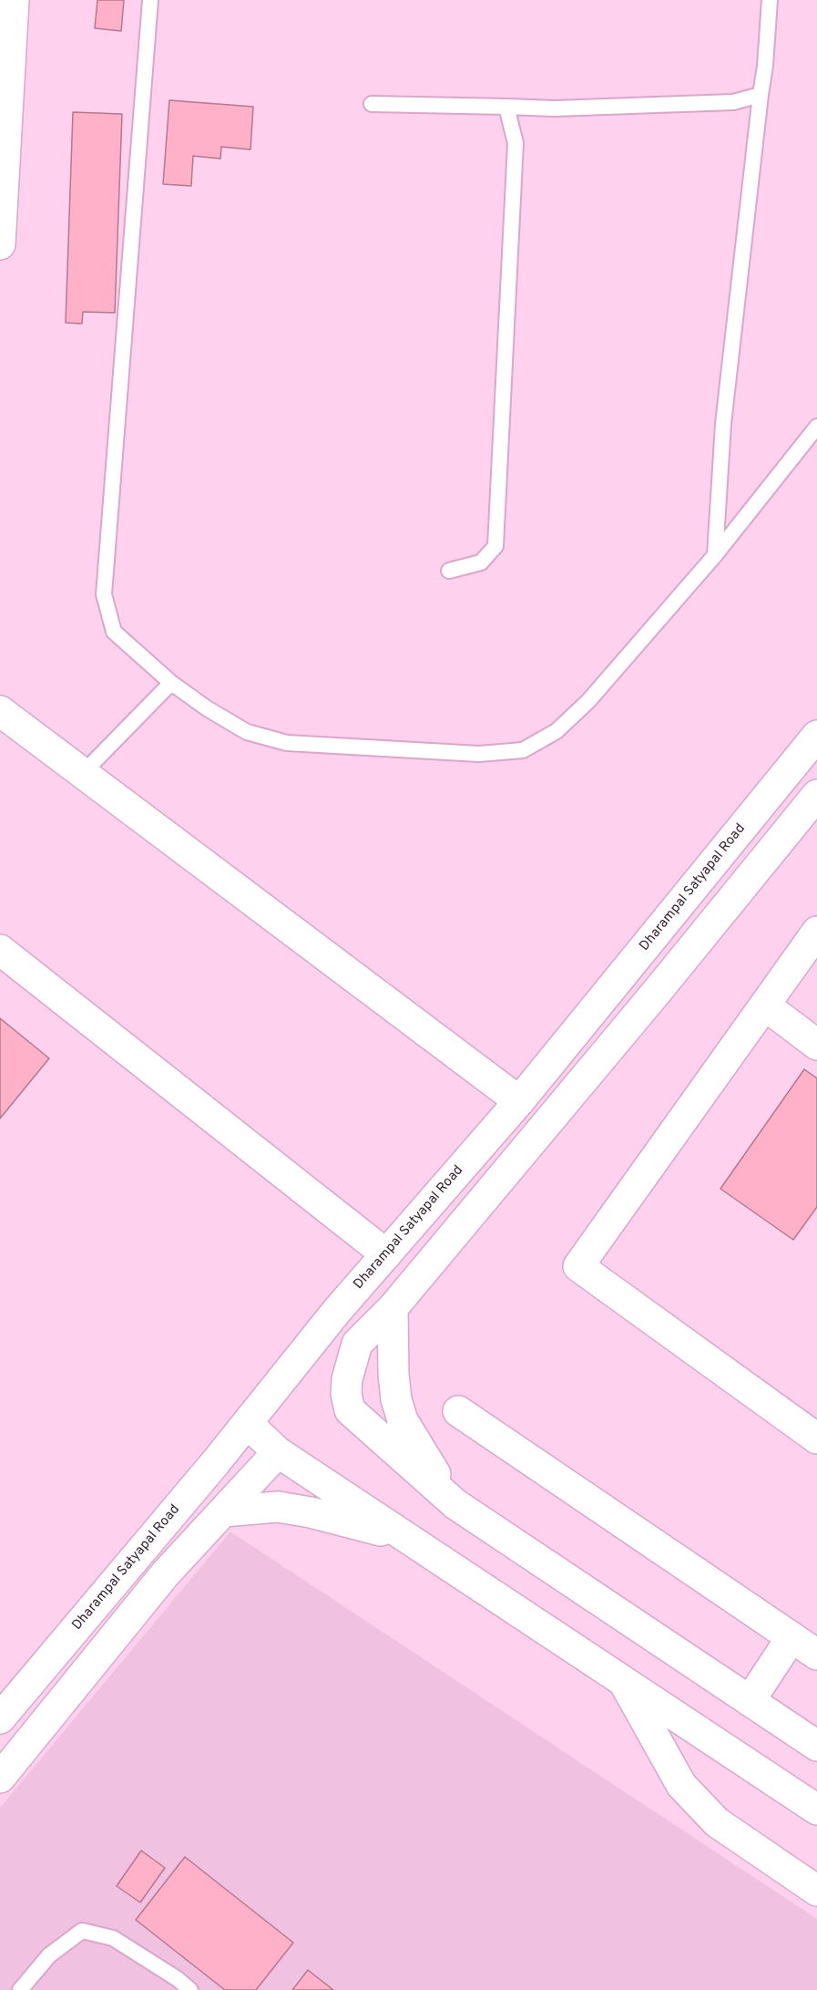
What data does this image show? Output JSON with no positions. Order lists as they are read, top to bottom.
{
  "streets": {
    "street": ["Dharampal Satyapal Road"]
  }
}
